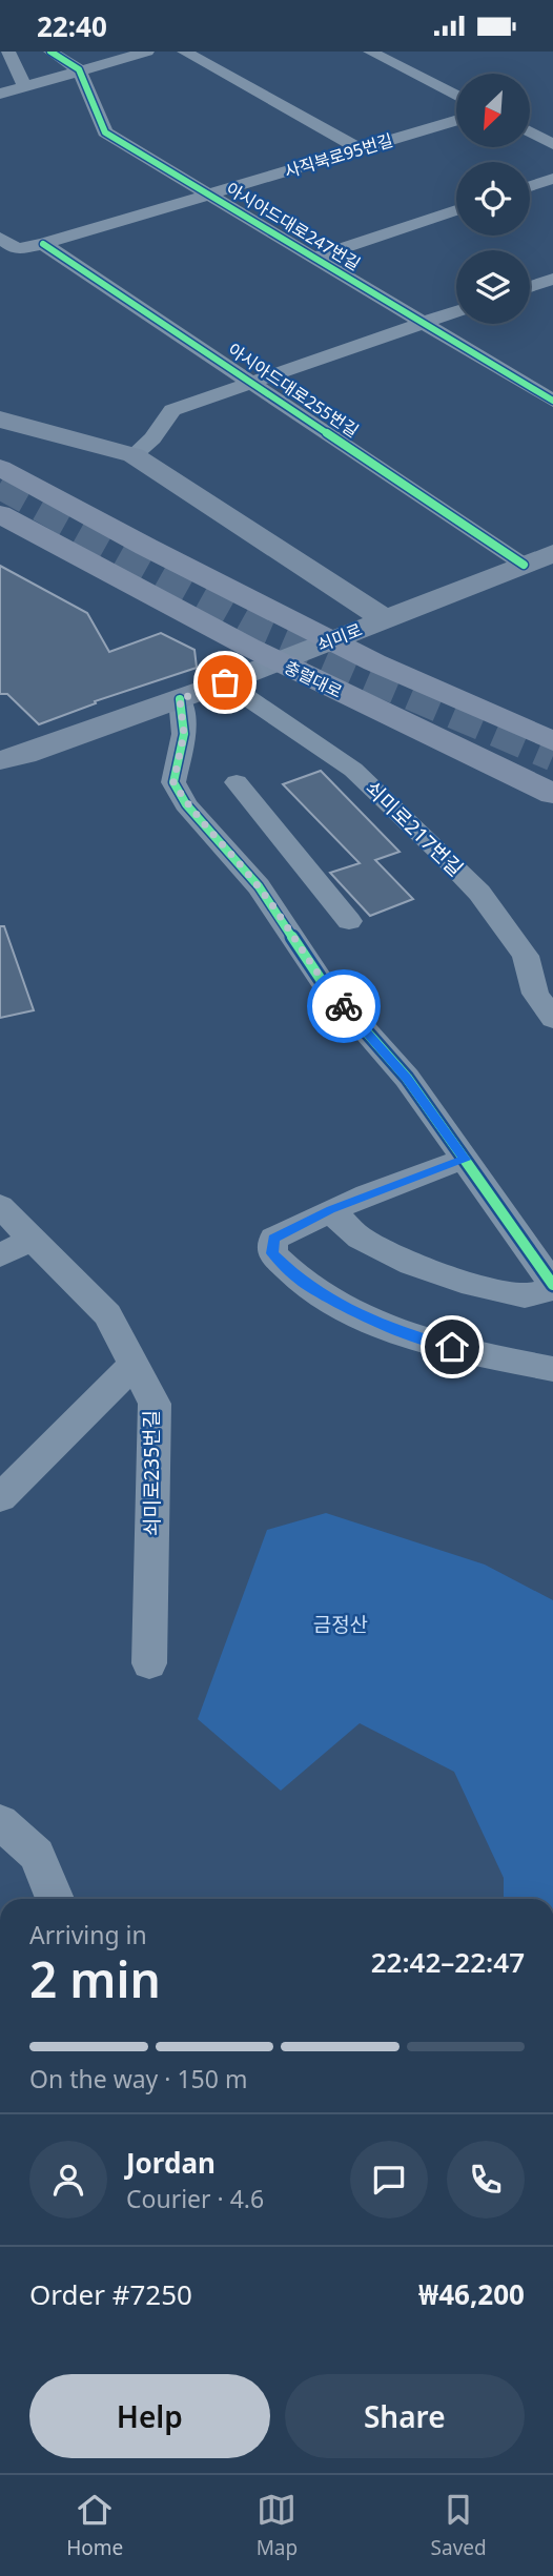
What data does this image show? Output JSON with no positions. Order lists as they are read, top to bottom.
{
  "streets": {
    "main road": ["쇠미로", "충렬대로"],
    "street": [
      "사직북로95번길",
      "아시아드대로247번길",
      "아시아드대로255번길",
      "쇠미로217번길",
      "쇠미로235번길"
    ]
  },
  "crossings": [
    ["사직북로95번길", "아시아드대로247번길"],
    ["아시아드대로247번길", "아시아드대로255번길"],
    ["아시아드대로255번길", "쇠미로"],
    ["쇠미로", "쇠미로217번길"]
  ],
  "parks": ["금정산"],
  "north": "bottom left",
  "page": {
    "status": "22:40",
    "heading": ["2 min", "Arriving in", "22:42–22:47"],
    "panel": [
      "Jordan",
      "Courier · 4.6",
      "Order #7250",
      "₩46,200"
    ],
    "bar": "On the way · 150 m",
    "buttons": ["Help", "Share"],
    "tabs": ["Home", "Map", "Saved"]
  }
}
